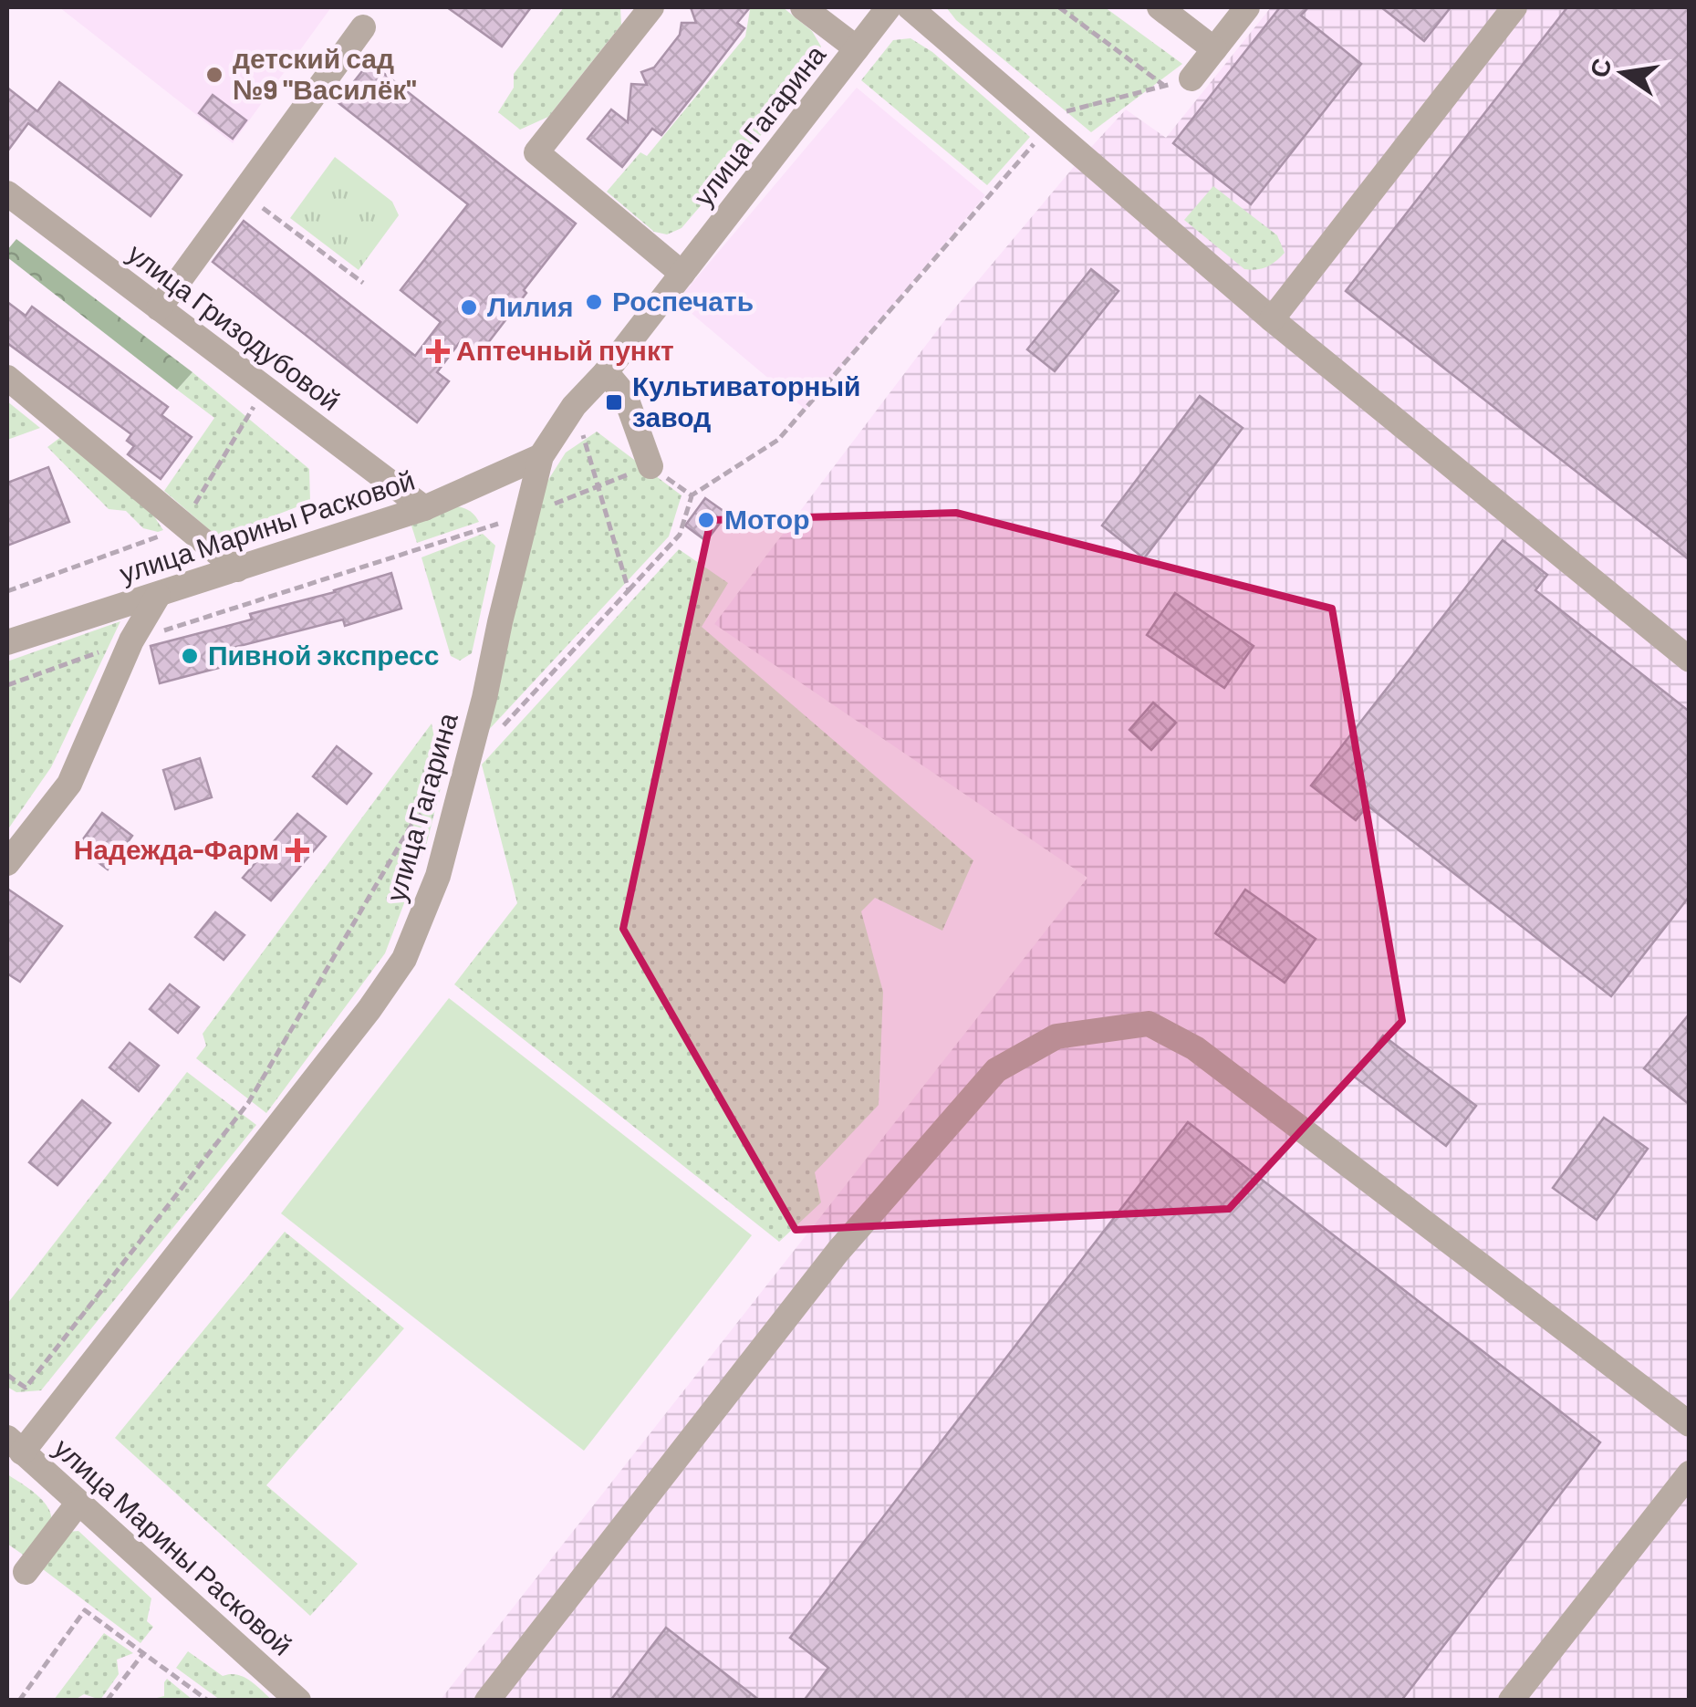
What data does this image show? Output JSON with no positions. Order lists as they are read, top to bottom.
{
  "streets": {
    "street": ["улица Гагарина", "улица Гризодубовой", "улица Марины Расковой"]
  },
  "crossings": [
    ["улица Гагарина", "улица Марины Расковой"],
    ["улица Гризодубовой", "улица Марины Расковой"]
  ],
  "places": {
    "other": [
      "детский сад №9 \"Василёк\"",
      "Роспечать",
      "Лилия",
      "Мотор",
      "Пивной экспресс"
    ],
    "health": ["Аптечный пункт", "Надежда-Фарм"],
    "transit": ["Культиваторный завод"]
  },
  "north": "left"
}
